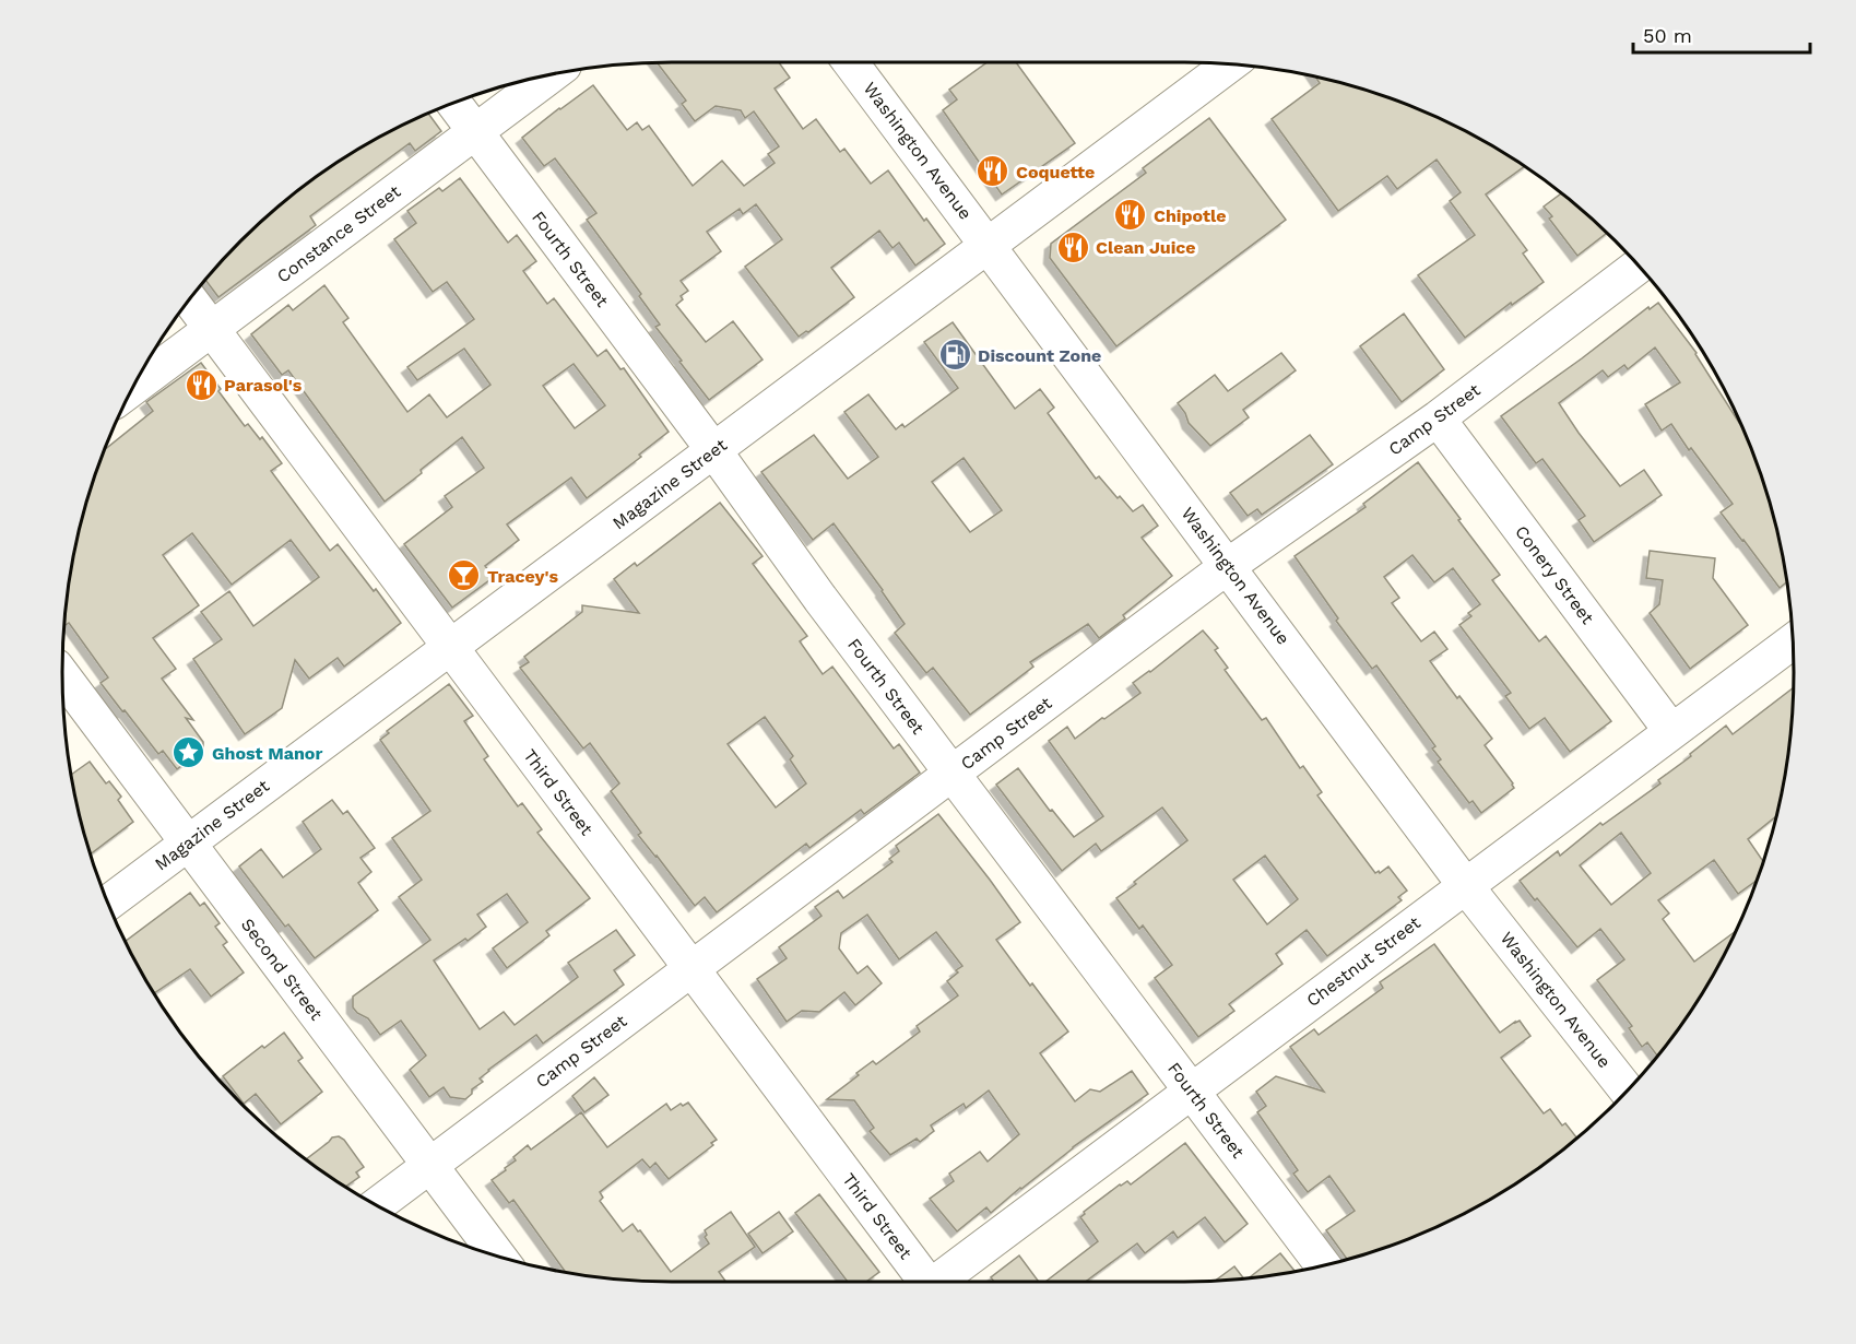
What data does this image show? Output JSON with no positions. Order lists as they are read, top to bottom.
{
  "streets": {
    "street": [
      "Washington Avenue",
      "Constance Street",
      "Fourth Street",
      "Camp Street",
      "Magazine Street",
      "Conery Street",
      "Third Street",
      "Chestnut Street",
      "Second Street"
    ]
  },
  "crossings": [
    ["Washington Avenue", "Camp Street"],
    ["Washington Avenue", "Magazine Street"],
    ["Washington Avenue", "Chestnut Street"],
    ["Constance Street", "Fourth Street"],
    ["Constance Street", "Third Street"],
    ["Fourth Street", "Camp Street"],
    ["Fourth Street", "Magazine Street"],
    ["Fourth Street", "Chestnut Street"],
    ["Camp Street", "Conery Street"],
    ["Camp Street", "Third Street"],
    ["Camp Street", "Second Street"],
    ["Magazine Street", "Third Street"],
    ["Magazine Street", "Second Street"],
    ["Conery Street", "Chestnut Street"]
  ],
  "places": {
    "restaurant": [
      "Coquette",
      "Chipotle",
      "Clean Juice",
      "Parasol's"
    ],
    "fuel station": ["Discount Zone"],
    "bar": ["Tracey's"],
    "place": ["Ghost Manor"]
  },
  "scale_bar": "50 m"
}
